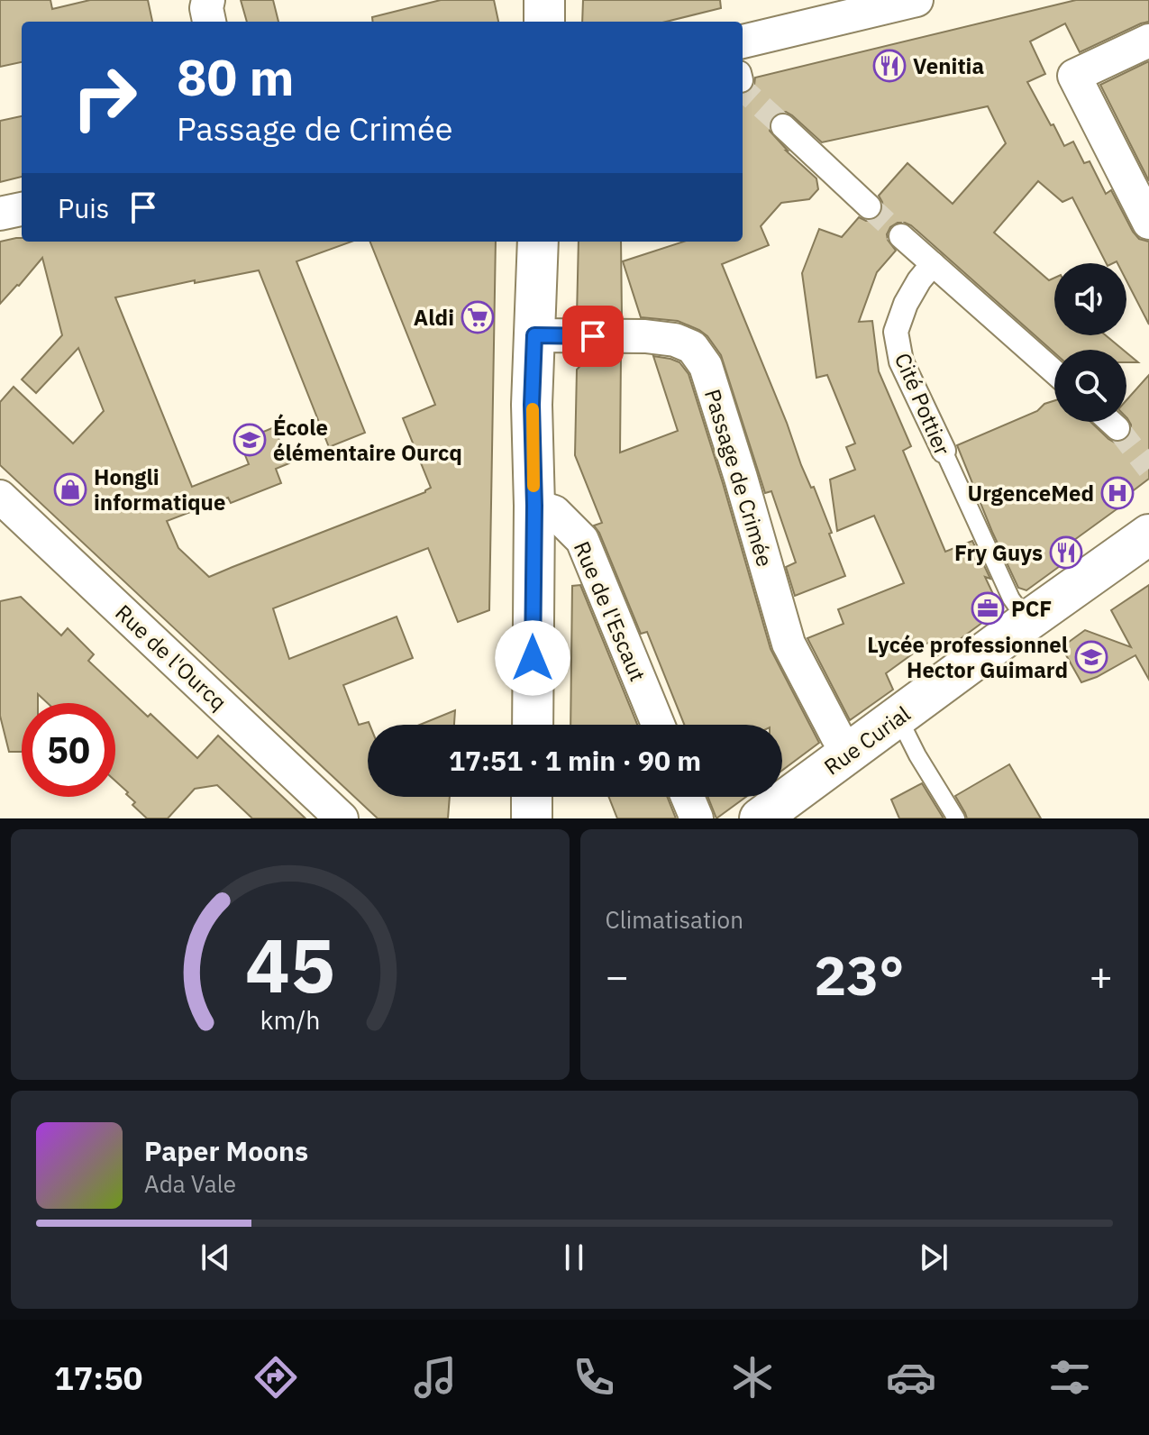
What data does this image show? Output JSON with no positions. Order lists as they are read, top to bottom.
{
  "streets": {
    "main road": ["Rue Curial"],
    "street": [
      "Cité Pottier",
      "Passage de Crimée",
      "Rue de l'Escaut",
      "Rue de l'Ourcq"
    ]
  },
  "crossings": [
    ["Cité Pottier", "Rue Curial"],
    ["Passage de Crimée", "Rue Curial"]
  ],
  "places": {
    "restaurant": ["Venitia", "Fry Guys"],
    "supermarket": ["Aldi"],
    "school or university": ["École élémentaire Ourcq", "Lycée professionnel Hector Guimard"],
    "shop": ["Hongli informatique"],
    "hospital": ["UrgenceMed"],
    "office": ["PCF"]
  },
  "page": {
    "turn": ["80 m", "Passage de Crimée"],
    "then": "Puis",
    "limit": "50",
    "trip": "17:51 · 1 min · 90 m",
    "tile": "Climatisation",
    "heat": ["−", "23°", "+"],
    "song": ["Paper Moons", "Ada Vale"],
    "tabs": "17:50",
    "gauge": ["45", "km/h"]
  }
}
